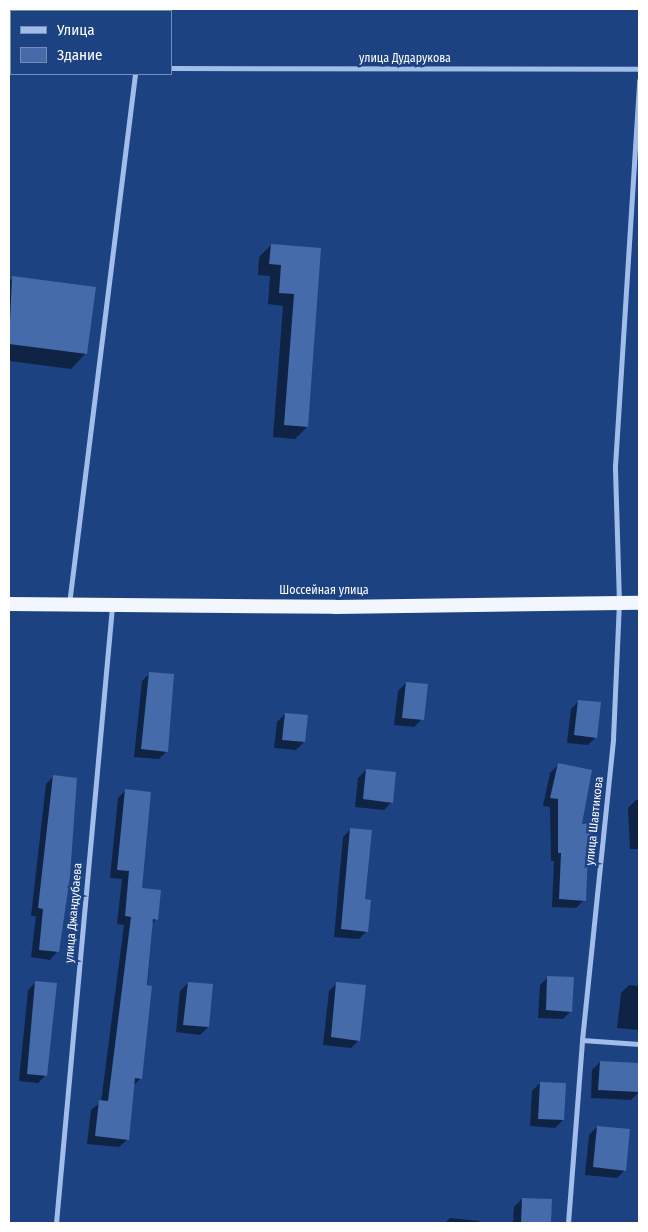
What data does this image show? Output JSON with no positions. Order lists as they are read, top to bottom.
{
  "streets": {
    "highway": ["Шоссейная улица"],
    "street": ["улица Дударукова", "улица Шавтикова", "улица Джандубаева"]
  },
  "crossings": [
    ["Шоссейная улица", "улица Шавтикова"],
    ["Шоссейная улица", "улица Джандубаева"]
  ],
  "legend": ["Улица", "Здание"]
}
